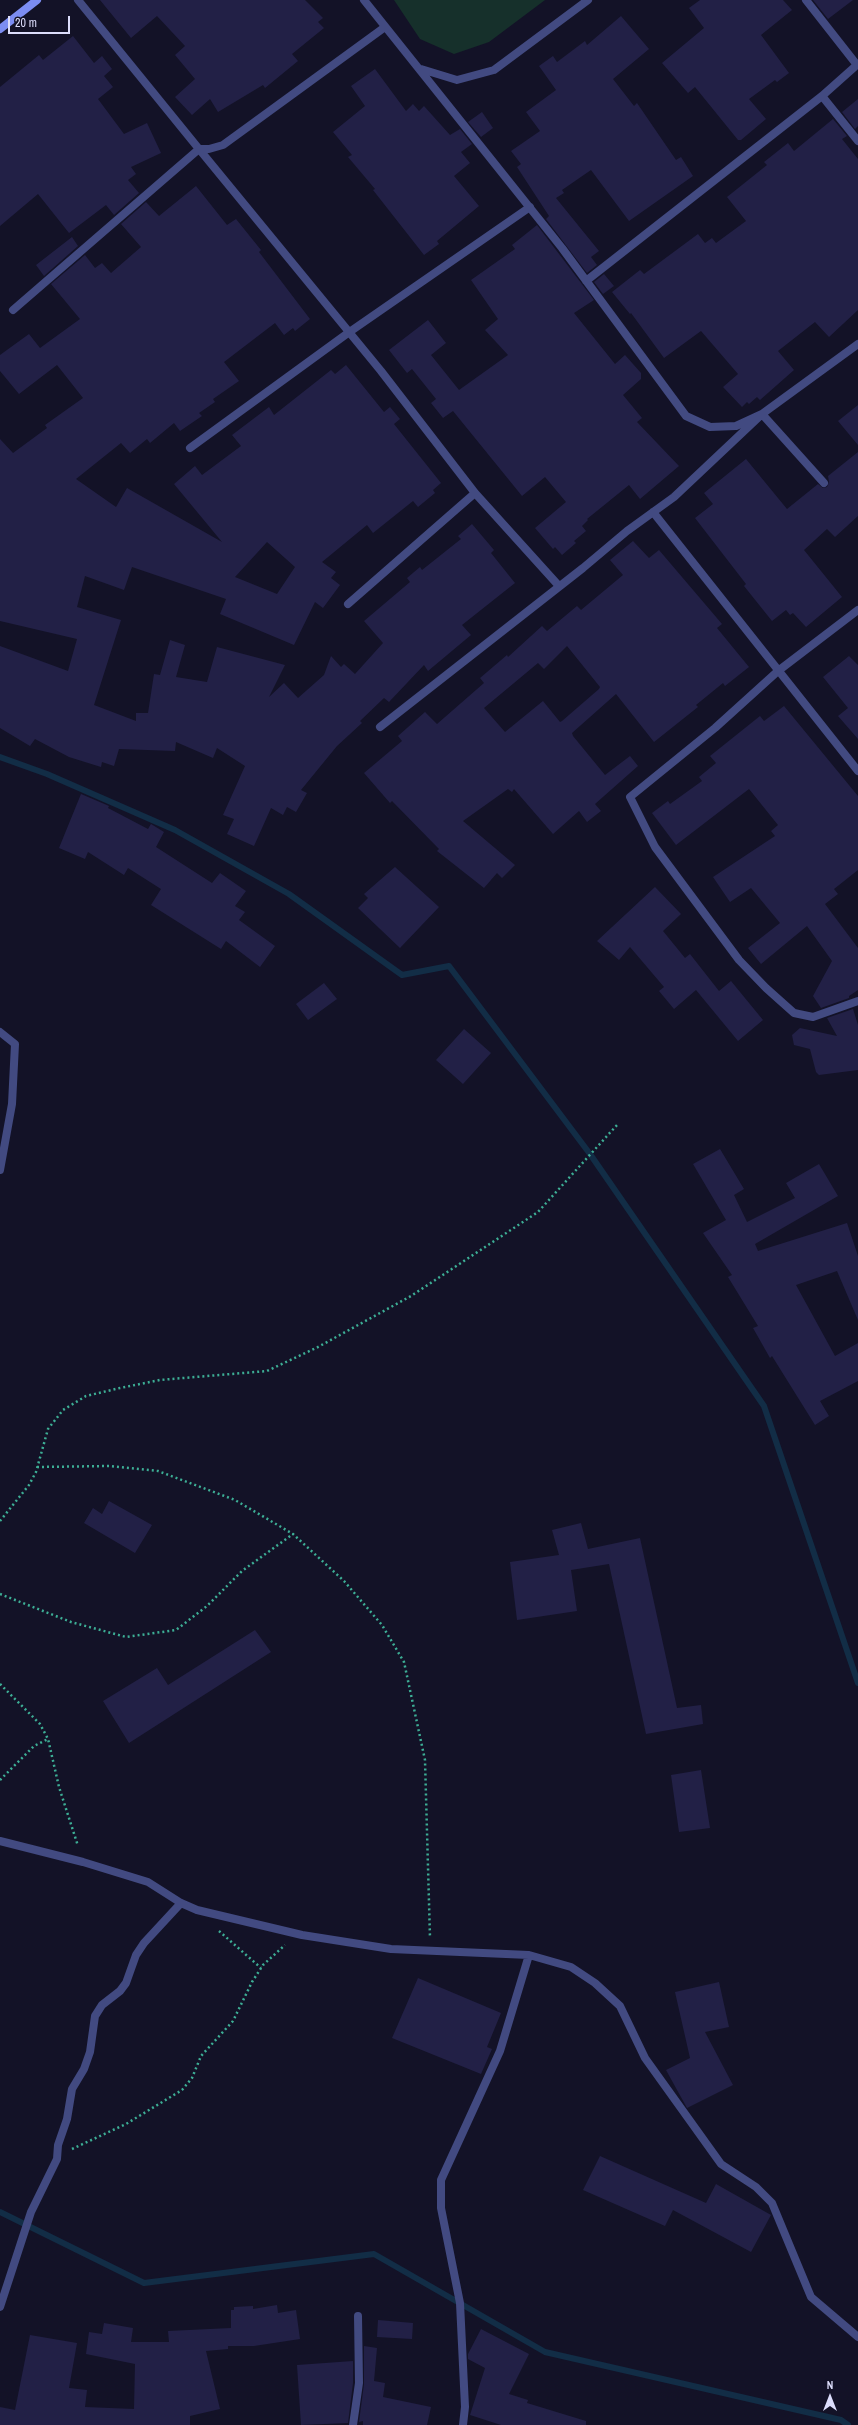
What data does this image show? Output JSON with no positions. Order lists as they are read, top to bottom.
{
  "scale_bar": "20 m",
  "north": "top"
}
